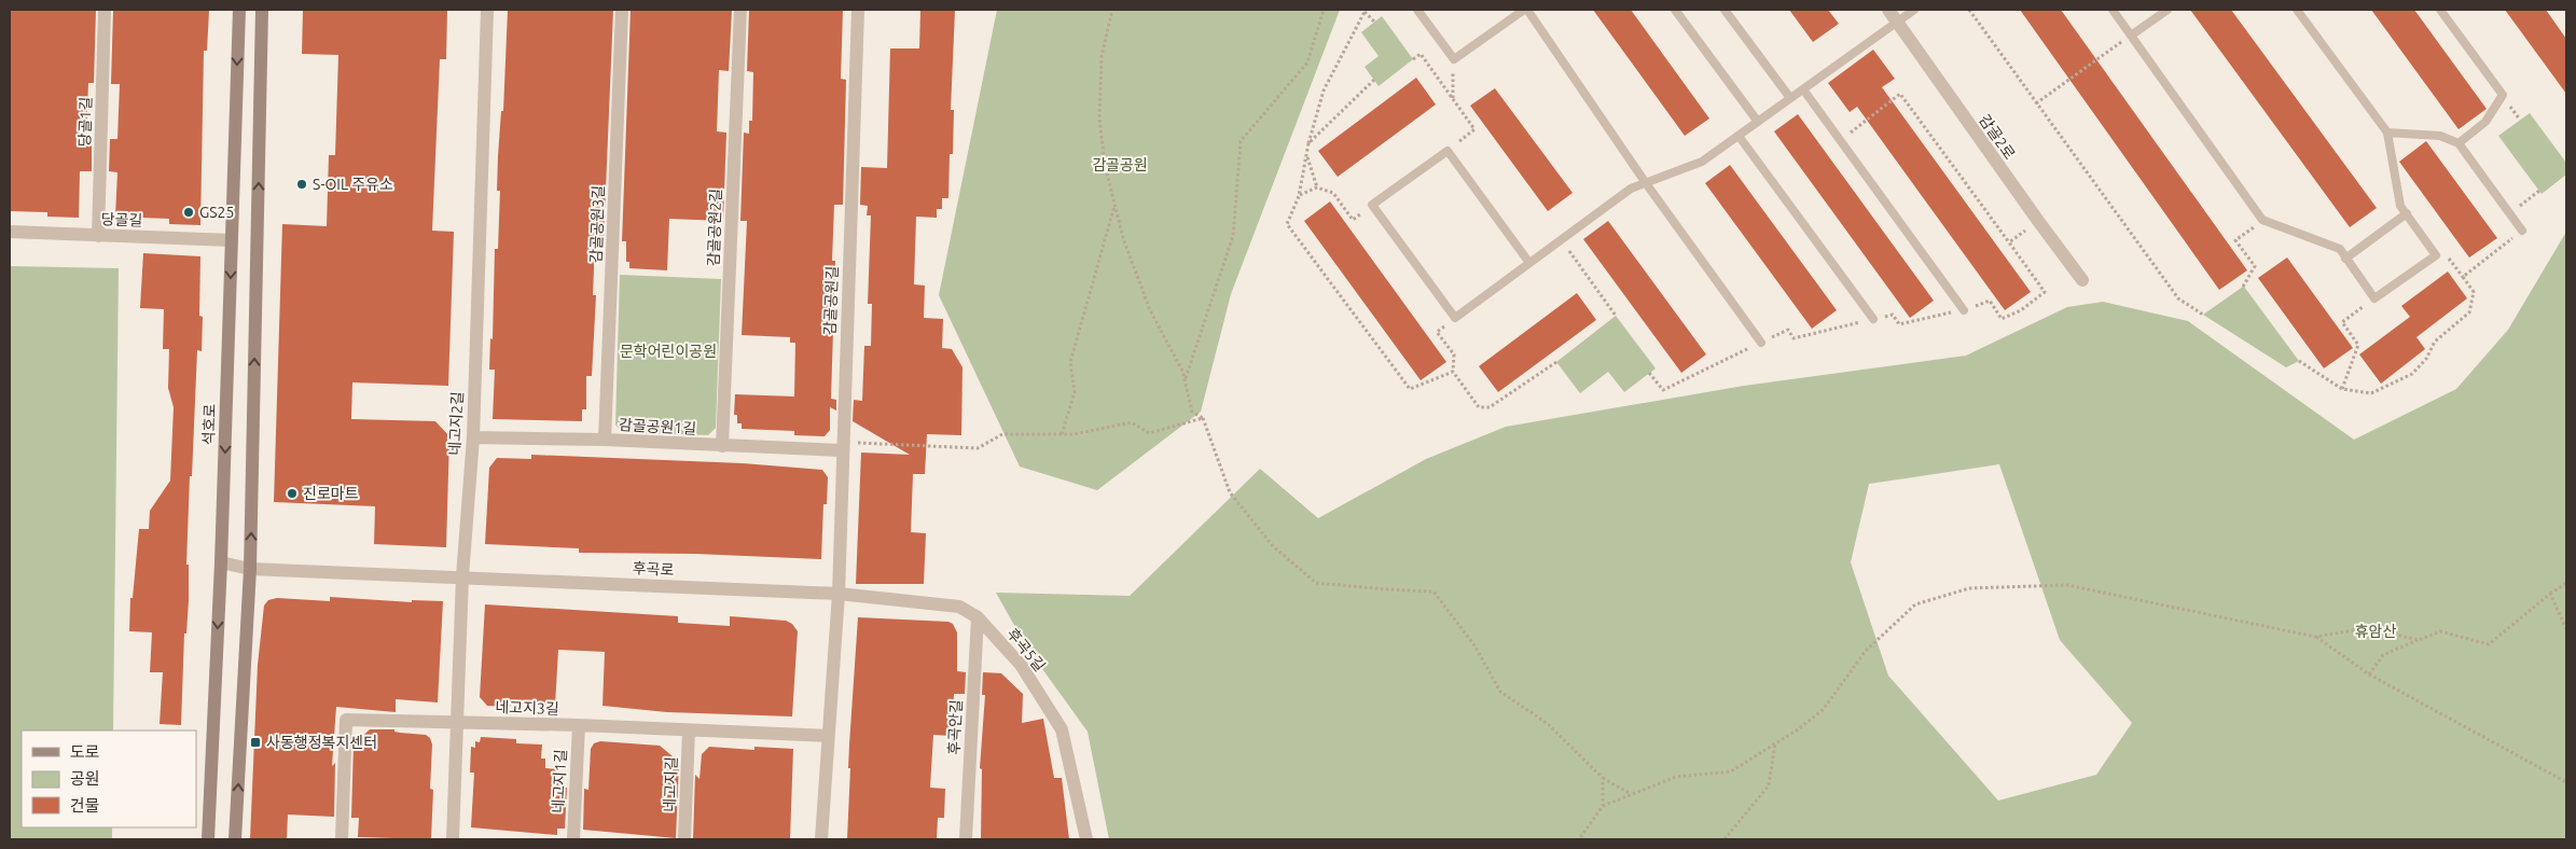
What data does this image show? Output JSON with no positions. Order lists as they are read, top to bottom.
{
  "streets": {
    "main road": ["석호로"],
    "street": [
      "당골1길",
      "감골2로",
      "당골길",
      "감골공원3길",
      "감골공원2길",
      "감골공원길",
      "네고지2길",
      "감골공원1길",
      "후곡로",
      "후곡5길",
      "네고지3길",
      "후곡안길",
      "네고지1길",
      "네고지길"
    ]
  },
  "crossings": [
    ["당골1길", "당골길"],
    ["당골길", "석호로"],
    ["감골공원3길", "감골공원1길"],
    ["감골공원2길", "감골공원1길"],
    ["감골공원길", "감골공원1길"],
    ["감골공원길", "후곡로"],
    ["감골공원길", "후곡5길"],
    ["네고지2길", "감골공원1길"],
    ["네고지2길", "후곡로"],
    ["네고지2길", "네고지3길"],
    ["석호로", "후곡로"],
    ["후곡로", "후곡5길"],
    ["후곡5길", "후곡안길"],
    ["네고지3길", "네고지1길"],
    ["네고지3길", "네고지길"]
  ],
  "parks": ["감골공원", "문학어린이공원", "휴암산"],
  "places": {
    "other": ["S-OIL 주유소", "GS25", "진로마트"],
    "transit": ["사동행정복지센터"]
  },
  "legend": ["도로", "공원", "건물"]
}
